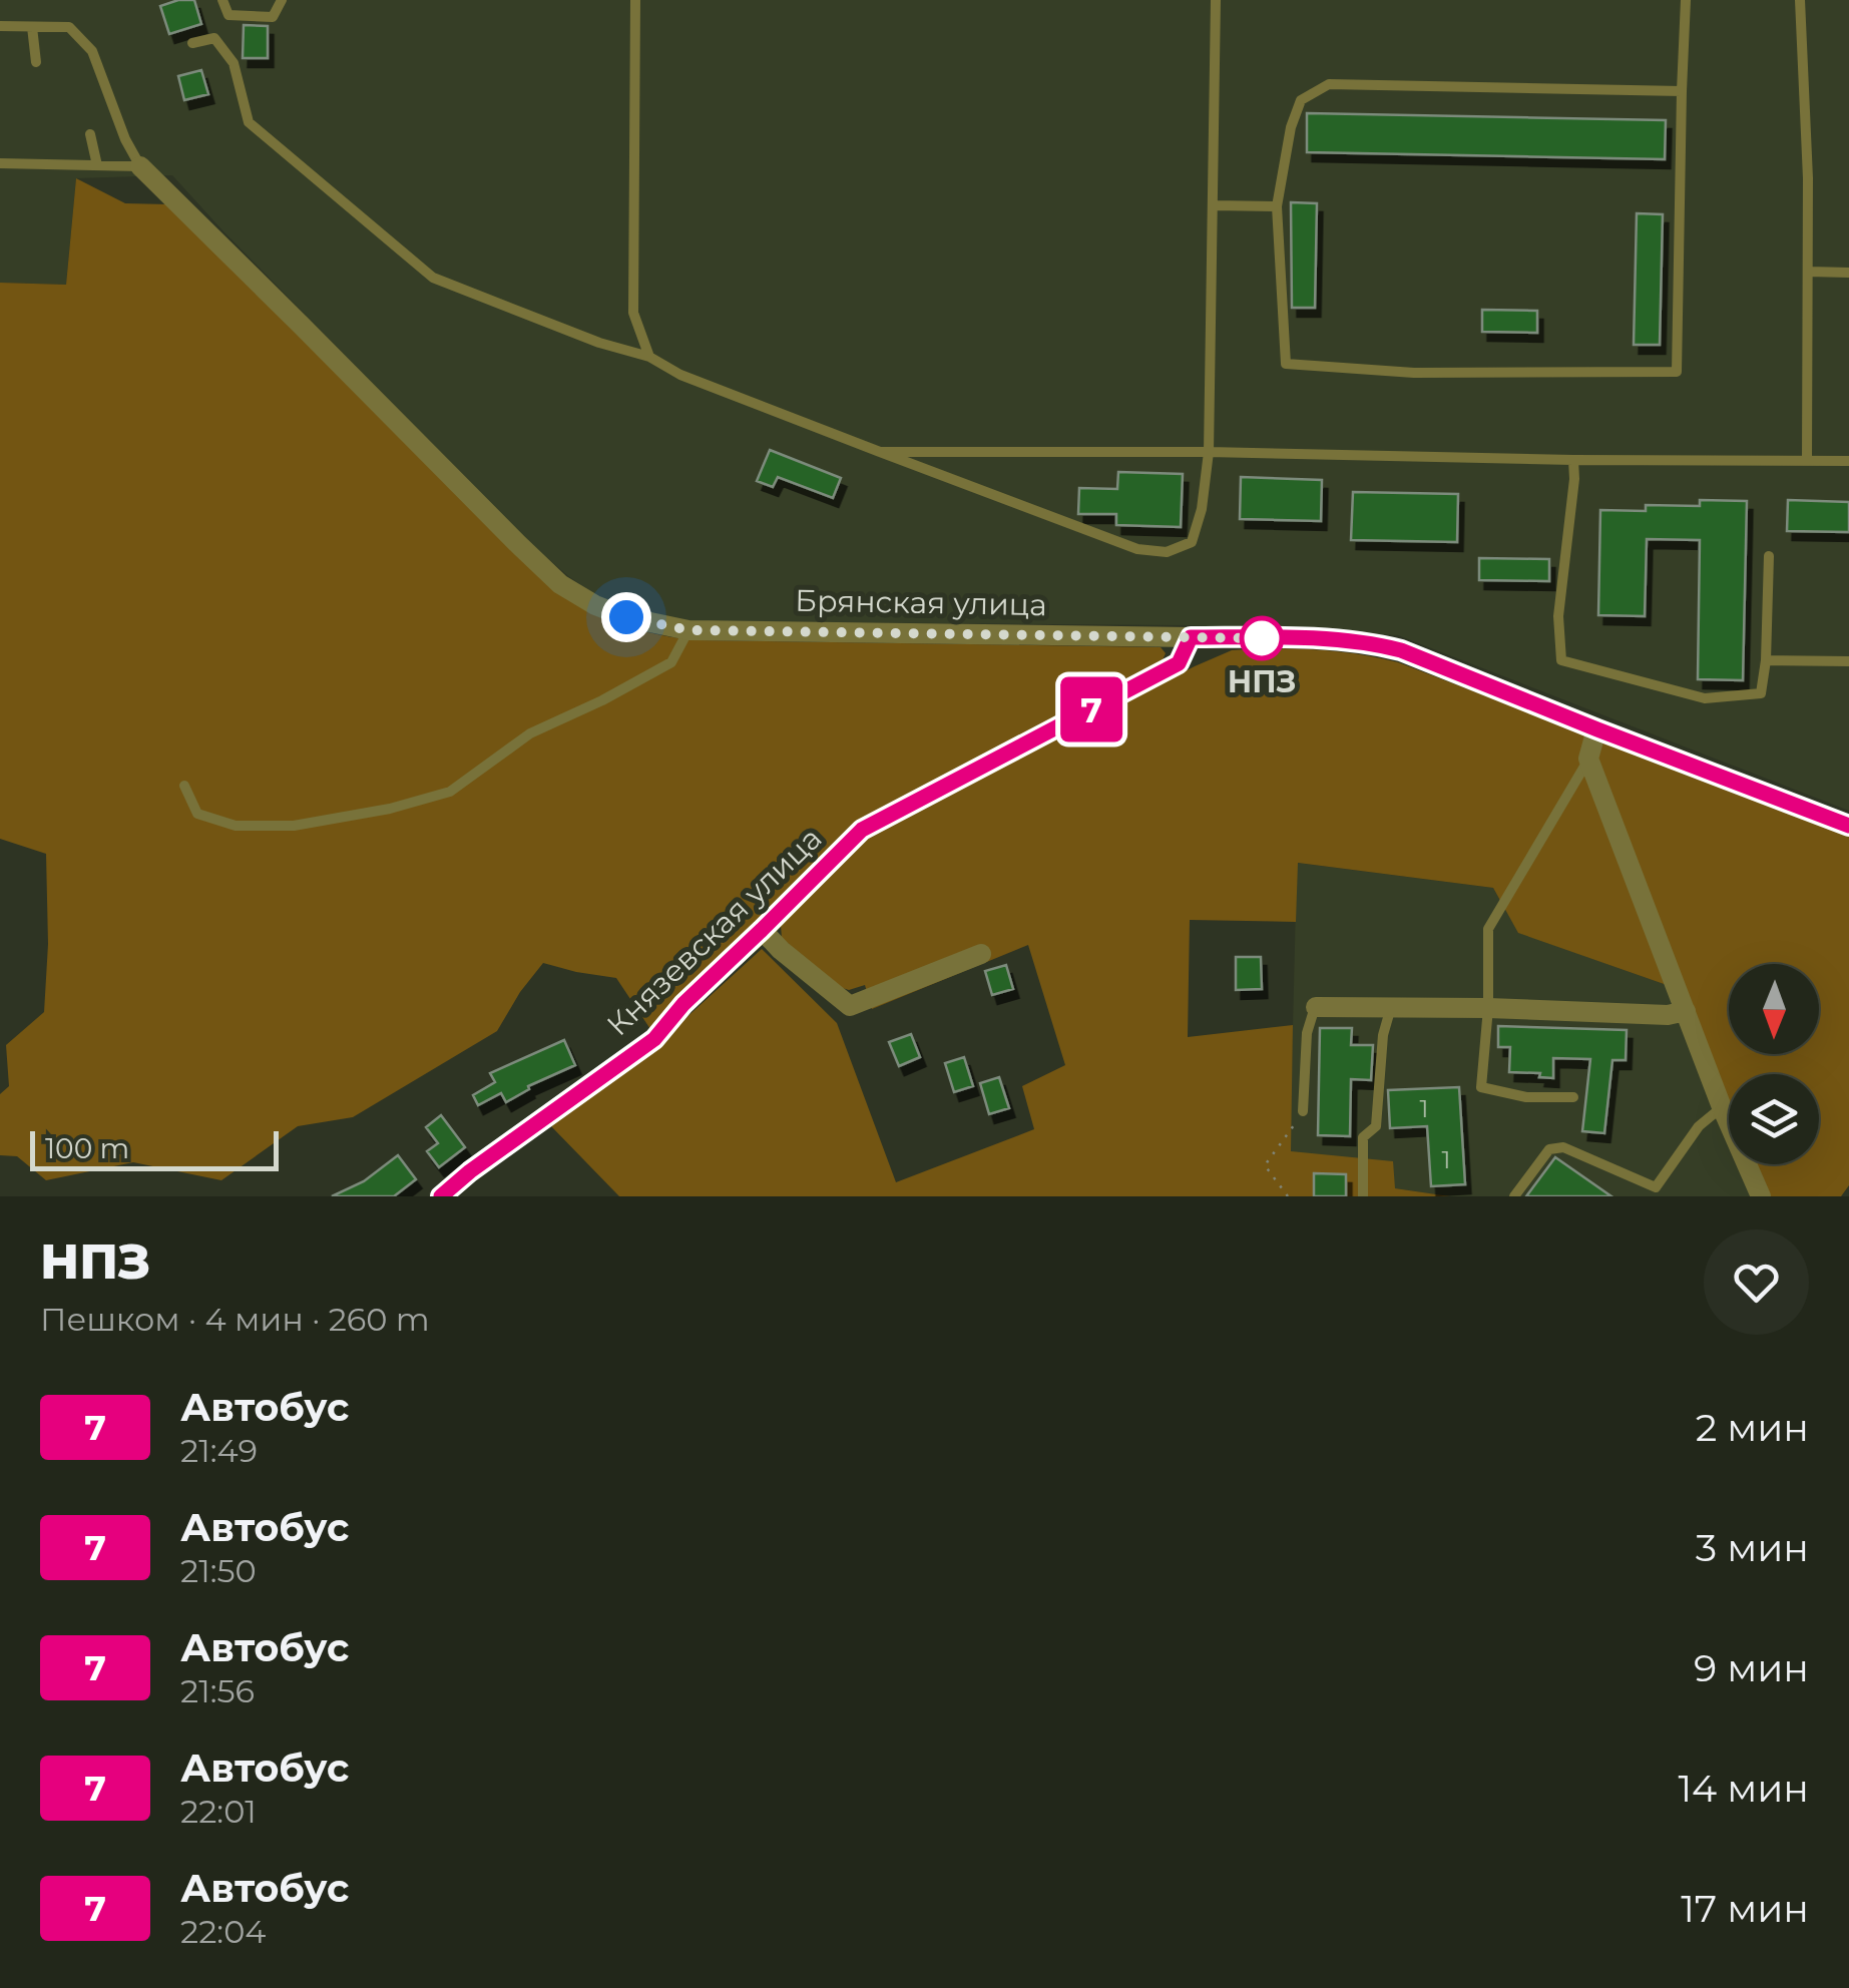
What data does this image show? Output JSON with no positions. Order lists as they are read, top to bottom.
{
  "streets": {
    "street": ["Брянская улица", "Князевская улица"]
  },
  "crossings": [
    ["Брянская улица", "Князевская улица"]
  ],
  "places": ["НПЗ"],
  "lines": ["bus line 7"],
  "house_numbers": ["1", "1"],
  "scale_bar": "100 m",
  "north": "bottom",
  "page": {
    "on_map": "7",
    "scale": "100 m",
    "heading": ["НПЗ", "Пешком · 4 мин · 260 m"],
    "list": [
      {
        "mark": "7",
        "name": "Автобус",
        "note": "21:49",
        "value": "2 мин"
      },
      {
        "mark": "7",
        "name": "Автобус",
        "note": "21:50",
        "value": "3 мин"
      },
      {
        "mark": "7",
        "name": "Автобус",
        "note": "21:56",
        "value": "9 мин"
      },
      {
        "mark": "7",
        "name": "Автобус",
        "note": "22:01",
        "value": "14 мин"
      },
      {
        "mark": "7",
        "name": "Автобус",
        "note": "22:04",
        "value": "17 мин"
      }
    ]
  }
}
